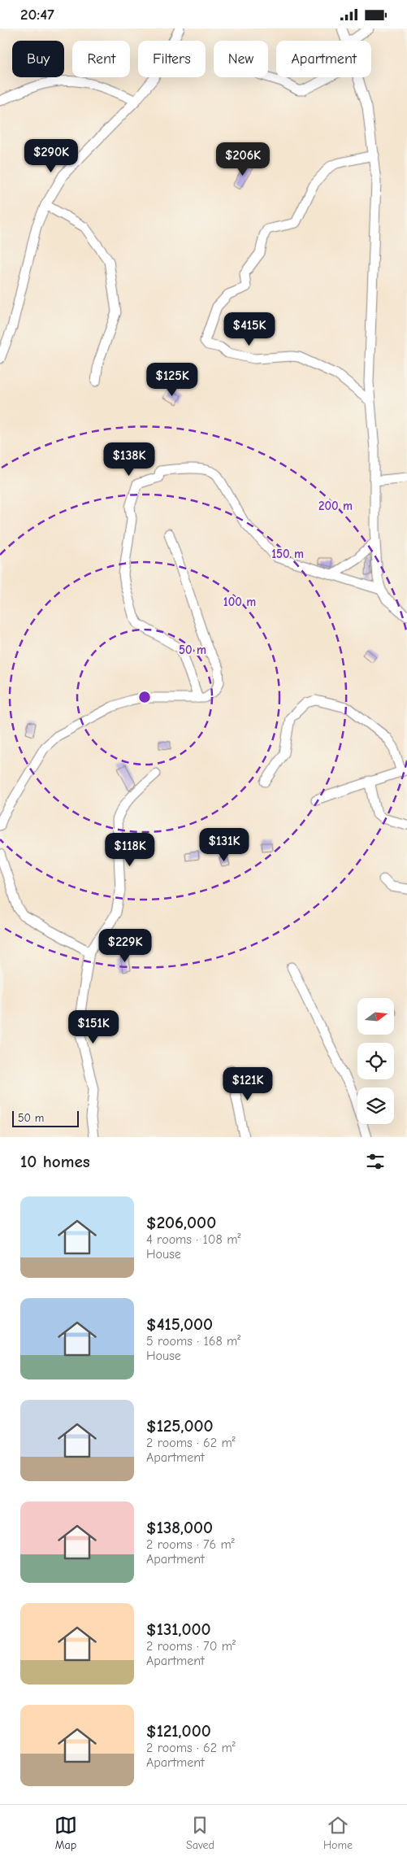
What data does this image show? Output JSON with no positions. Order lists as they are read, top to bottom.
{
  "scale_bar": "50 m",
  "north": "right",
  "page": {
    "status": "20:47",
    "chip": [
      "Buy",
      "Rent",
      "Filters",
      "New",
      "Apartment"
    ],
    "price": [
      "$290K",
      "$206K",
      "$415K",
      "$125K",
      "$138K",
      "$131K",
      "$118K",
      "$229K",
      "$151K",
      "$121K"
    ],
    "scale": "50 m",
    "heading": "10 homes",
    "list": [
      {
        "name": "$206,000",
        "note": "4 rooms · 108 m² · House"
      },
      {
        "name": "$415,000",
        "note": "5 rooms · 168 m² · House"
      },
      {
        "name": "$125,000",
        "note": "2 rooms · 62 m² · Apartment"
      },
      {
        "name": "$138,000",
        "note": "2 rooms · 76 m² · Apartment"
      },
      {
        "name": "$131,000",
        "note": "2 rooms · 70 m² · Apartment"
      },
      {
        "name": "$121,000",
        "note": "2 rooms · 62 m² · Apartment"
      }
    ],
    "tabs": ["Map", "Saved", "Home"]
  },
  "rings": [
    "200 m",
    "150 m",
    "100 m",
    "50 m"
  ]
}
